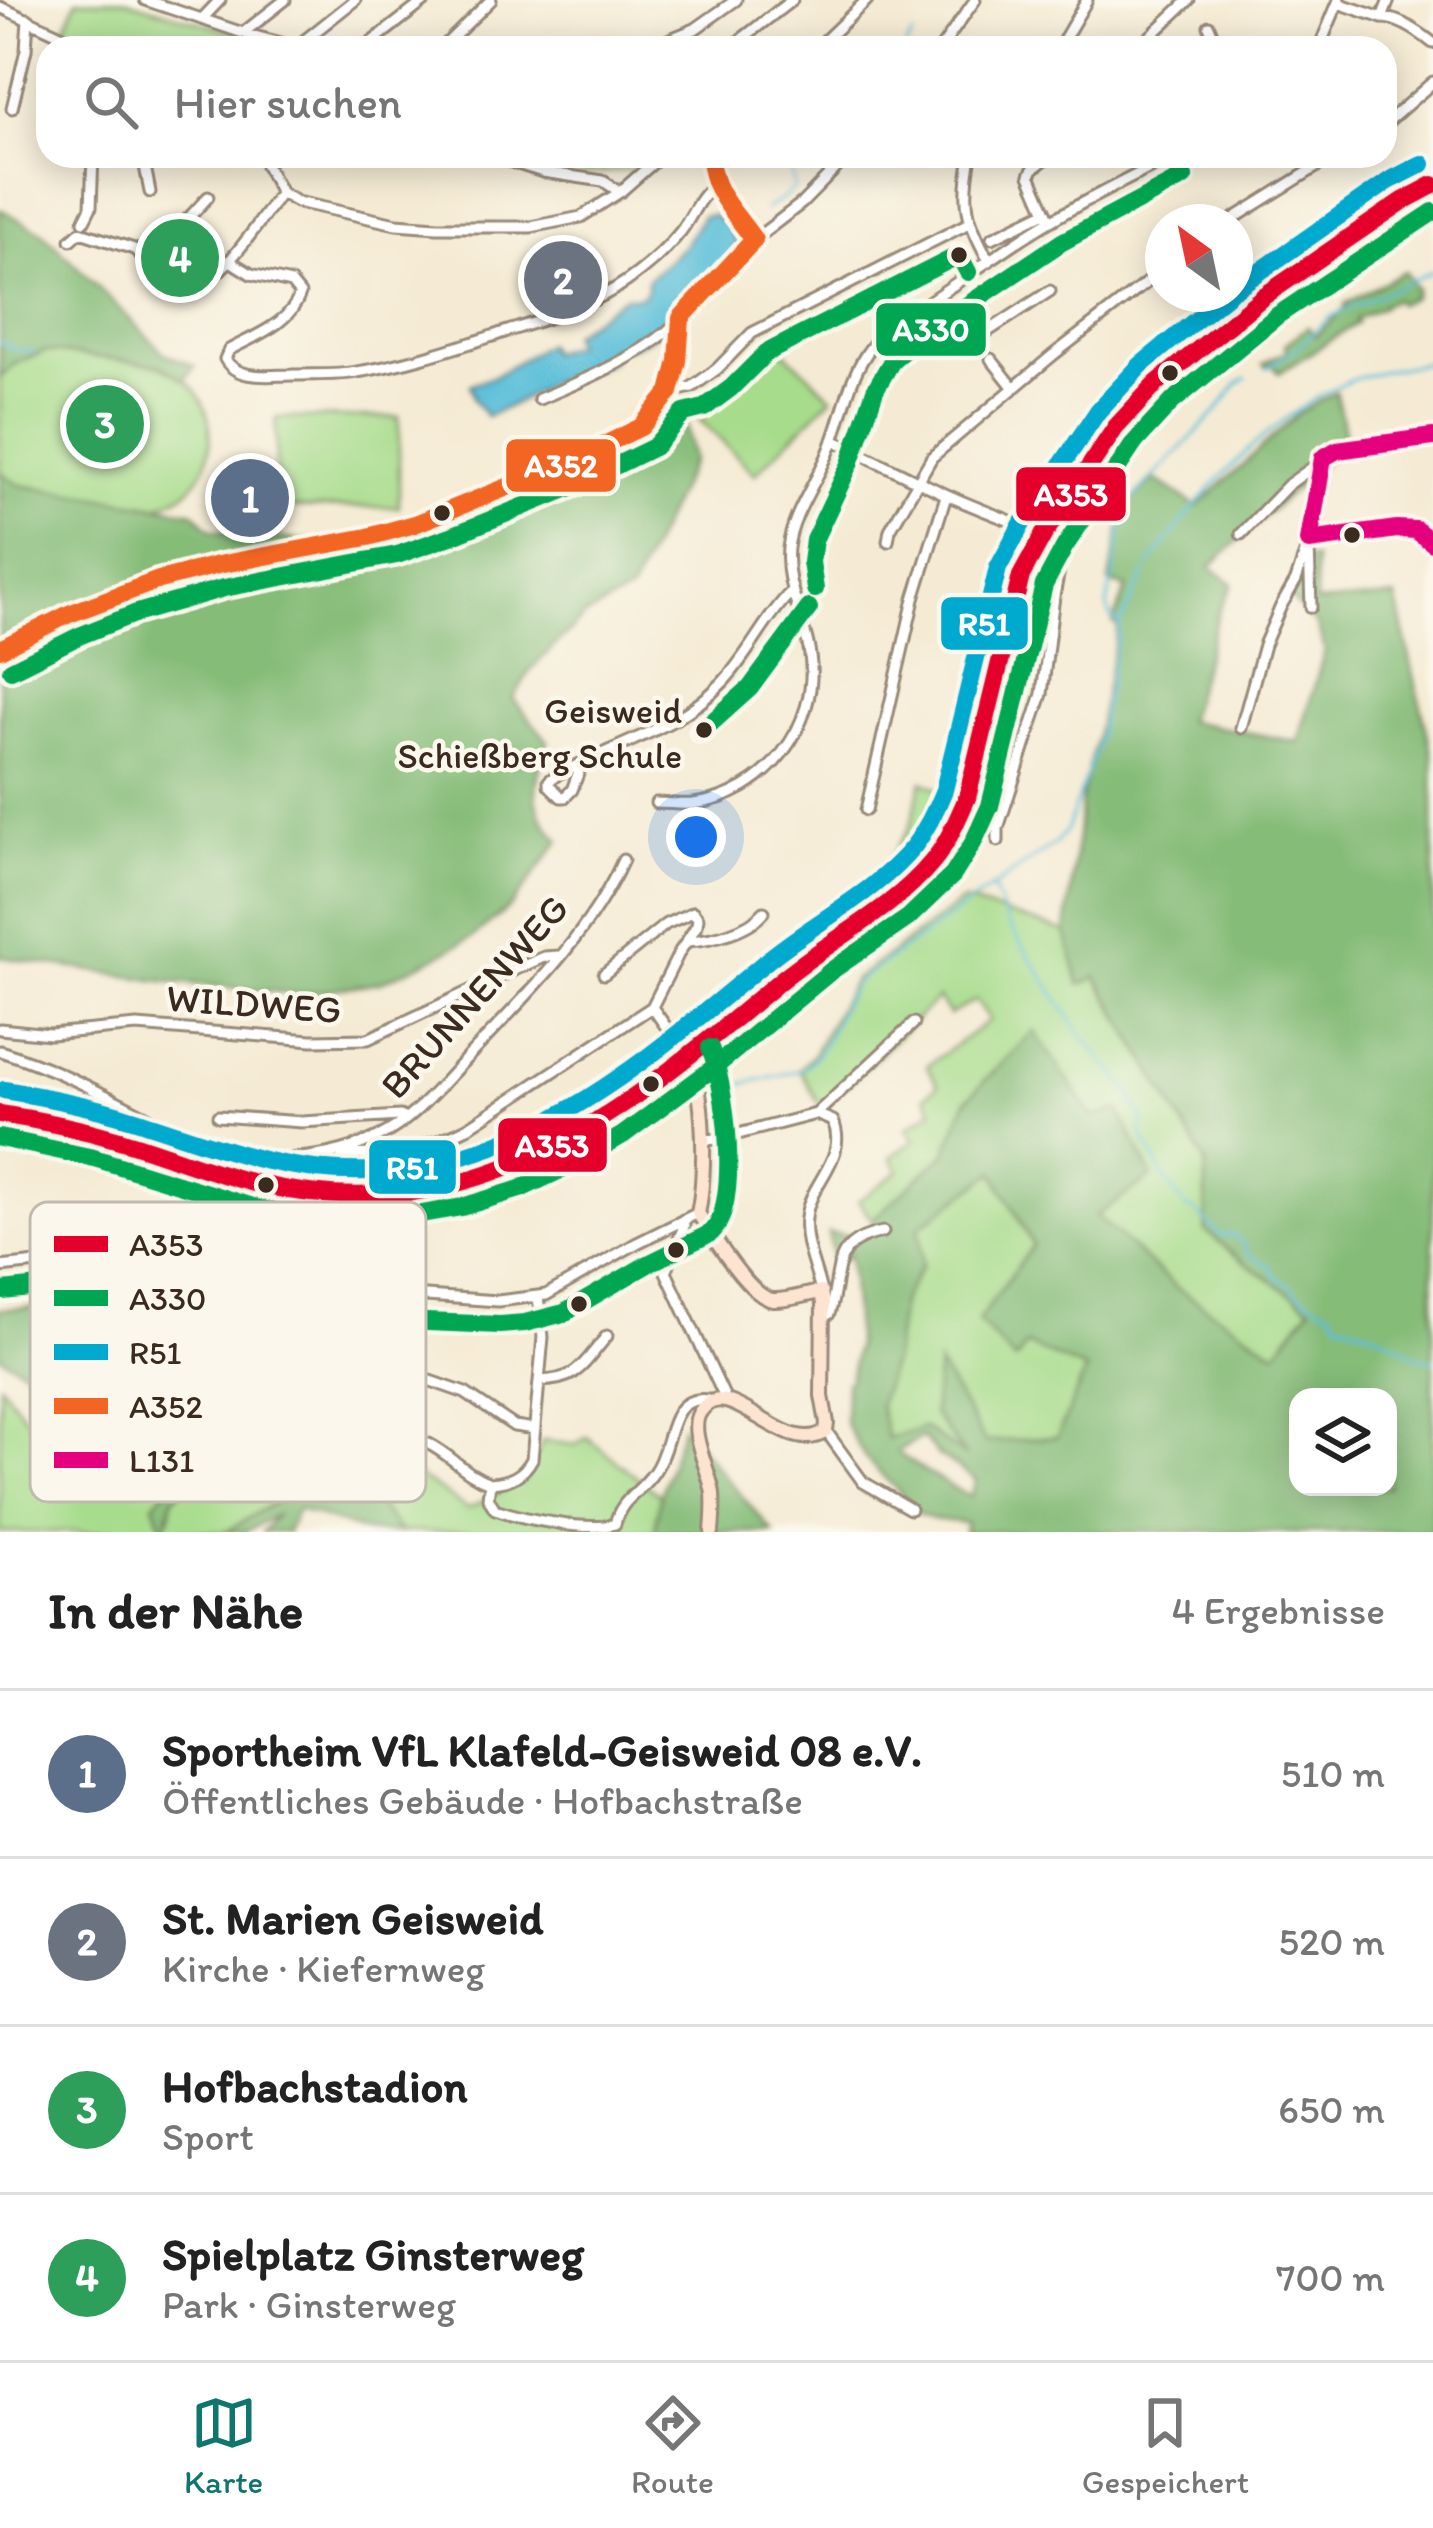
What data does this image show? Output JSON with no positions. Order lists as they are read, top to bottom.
{
  "streets": {
    "street": ["BRUNNENWEG", "WILDWEG"]
  },
  "crossings": [
    ["BRUNNENWEG", "WILDWEG"]
  ],
  "places": ["Geisweid Schießberg Schule"],
  "lines": [
    "transit line R51",
    "transit line A352",
    "transit line A330",
    "transit line A353",
    "transit line L131"
  ],
  "legend": [
    "A353",
    "A330",
    "R51",
    "A352",
    "L131"
  ],
  "north": "top left",
  "page": {
    "search": "Hier suchen",
    "pins": [
      "4",
      "2",
      "3",
      "1"
    ],
    "heading": ["In der Nähe", "4 Ergebnisse"],
    "list": [
      {
        "mark": "1",
        "name": "Sportheim VfL Klafeld-Geisweid 08 e.V.",
        "note": "Öffentliches Gebäude · Hofbachstraße",
        "value": "510 m"
      },
      {
        "mark": "2",
        "name": "St. Marien Geisweid",
        "note": "Kirche · Kiefernweg",
        "value": "520 m"
      },
      {
        "mark": "3",
        "name": "Hofbachstadion",
        "note": "Sport",
        "value": "650 m"
      },
      {
        "mark": "4",
        "name": "Spielplatz Ginsterweg",
        "note": "Park · Ginsterweg",
        "value": "700 m"
      }
    ],
    "nav": ["Karte", "Route", "Gespeichert"]
  }
}
